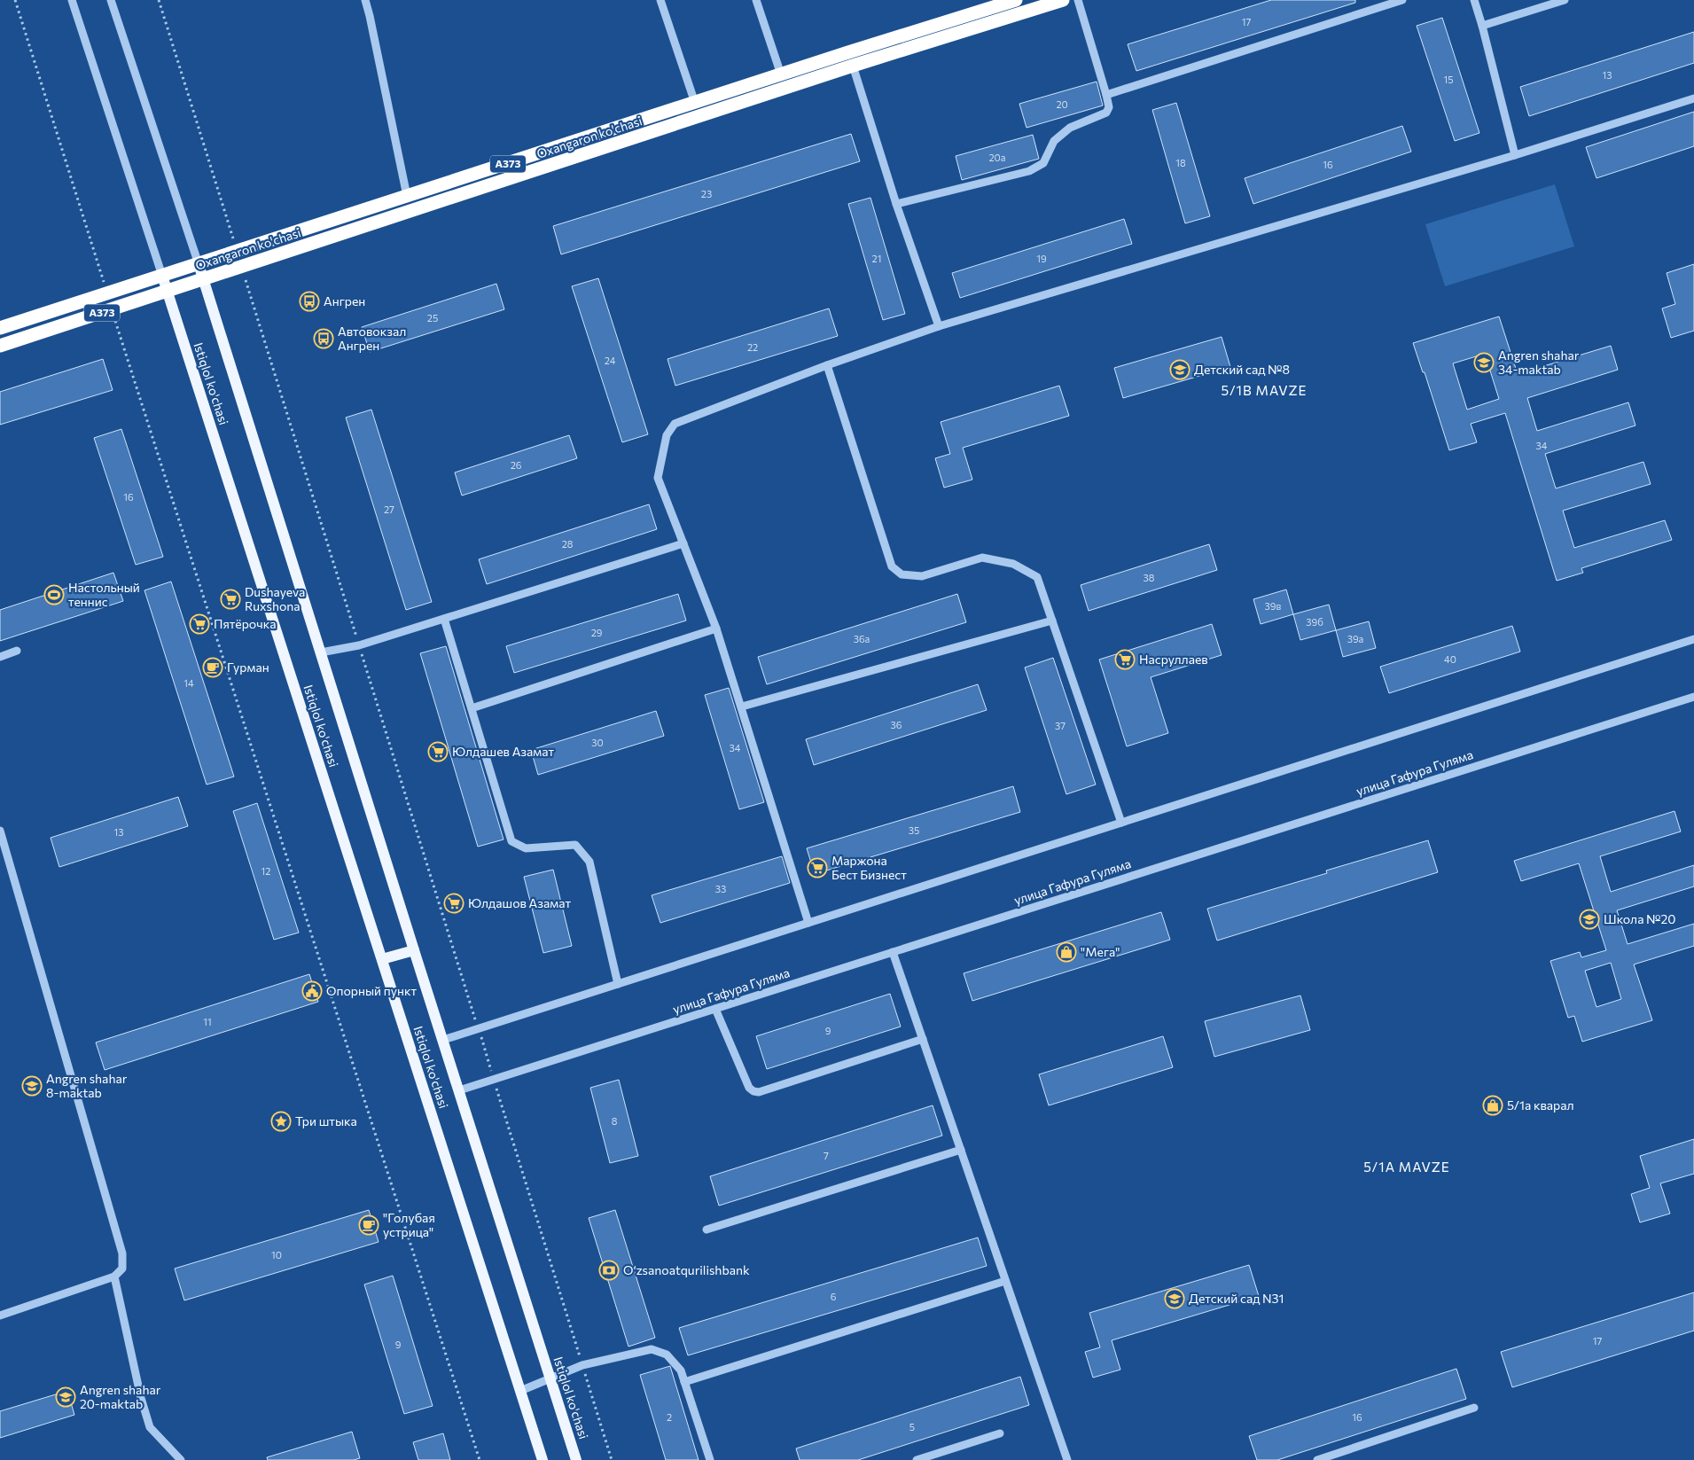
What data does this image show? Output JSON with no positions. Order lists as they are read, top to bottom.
{
  "streets": {
    "highway": ["Oxangaron ko'chasi", "A373"],
    "main road": ["Istiqlol ko'chasi"],
    "street": ["улица Гафура Гуляма"]
  },
  "crossings": [
    ["Oxangaron ko'chasi", "Istiqlol ko'chasi"],
    ["Istiqlol ko'chasi", "улица Гафура Гуляма"]
  ],
  "districts": ["5/1B MAVZE", "5/1A MAVZE"],
  "places": {
    "bus stop": ["Ангрен", "Автовокзал Ангрен"],
    "school or university": [
      "Angren shahar 34-maktab",
      "Детский сад №8",
      "Школа №20",
      "Angren shahar 8-maktab",
      "Детский сад N31",
      "Angren shahar 20-maktab"
    ],
    "sports": ["Настольный теннис"],
    "supermarket": [
      "Dushayeva Ruxshona",
      "Пятёрочка",
      "Насруллаев",
      "Юлдашев Азамат",
      "Маржона Бест Бизнест",
      "Юлдашов Азамат"
    ],
    "cafe": ["Гурман", "\"Голубая устрица\""],
    "shop": ["\"Мега\"", "5/1а кварал"],
    "public building": ["Опорный пункт"],
    "place": ["Три штыка"],
    "bank": ["Oʻzsanoatqurilishbank"]
  },
  "house_numbers": [
    "17",
    "13",
    "15",
    "20",
    "20а",
    "18",
    "16",
    "23",
    "21",
    "19",
    "25",
    "22",
    "24",
    "34",
    "26",
    "16",
    "27",
    "28",
    "38",
    "39в",
    "39б",
    "29",
    "36а",
    "39а",
    "40",
    "14",
    "36",
    "37",
    "30",
    "34",
    "35",
    "13",
    "12",
    "33",
    "11",
    "9",
    "8",
    "7",
    "10",
    "6",
    "17",
    "9",
    "2",
    "16",
    "5"
  ]
}
